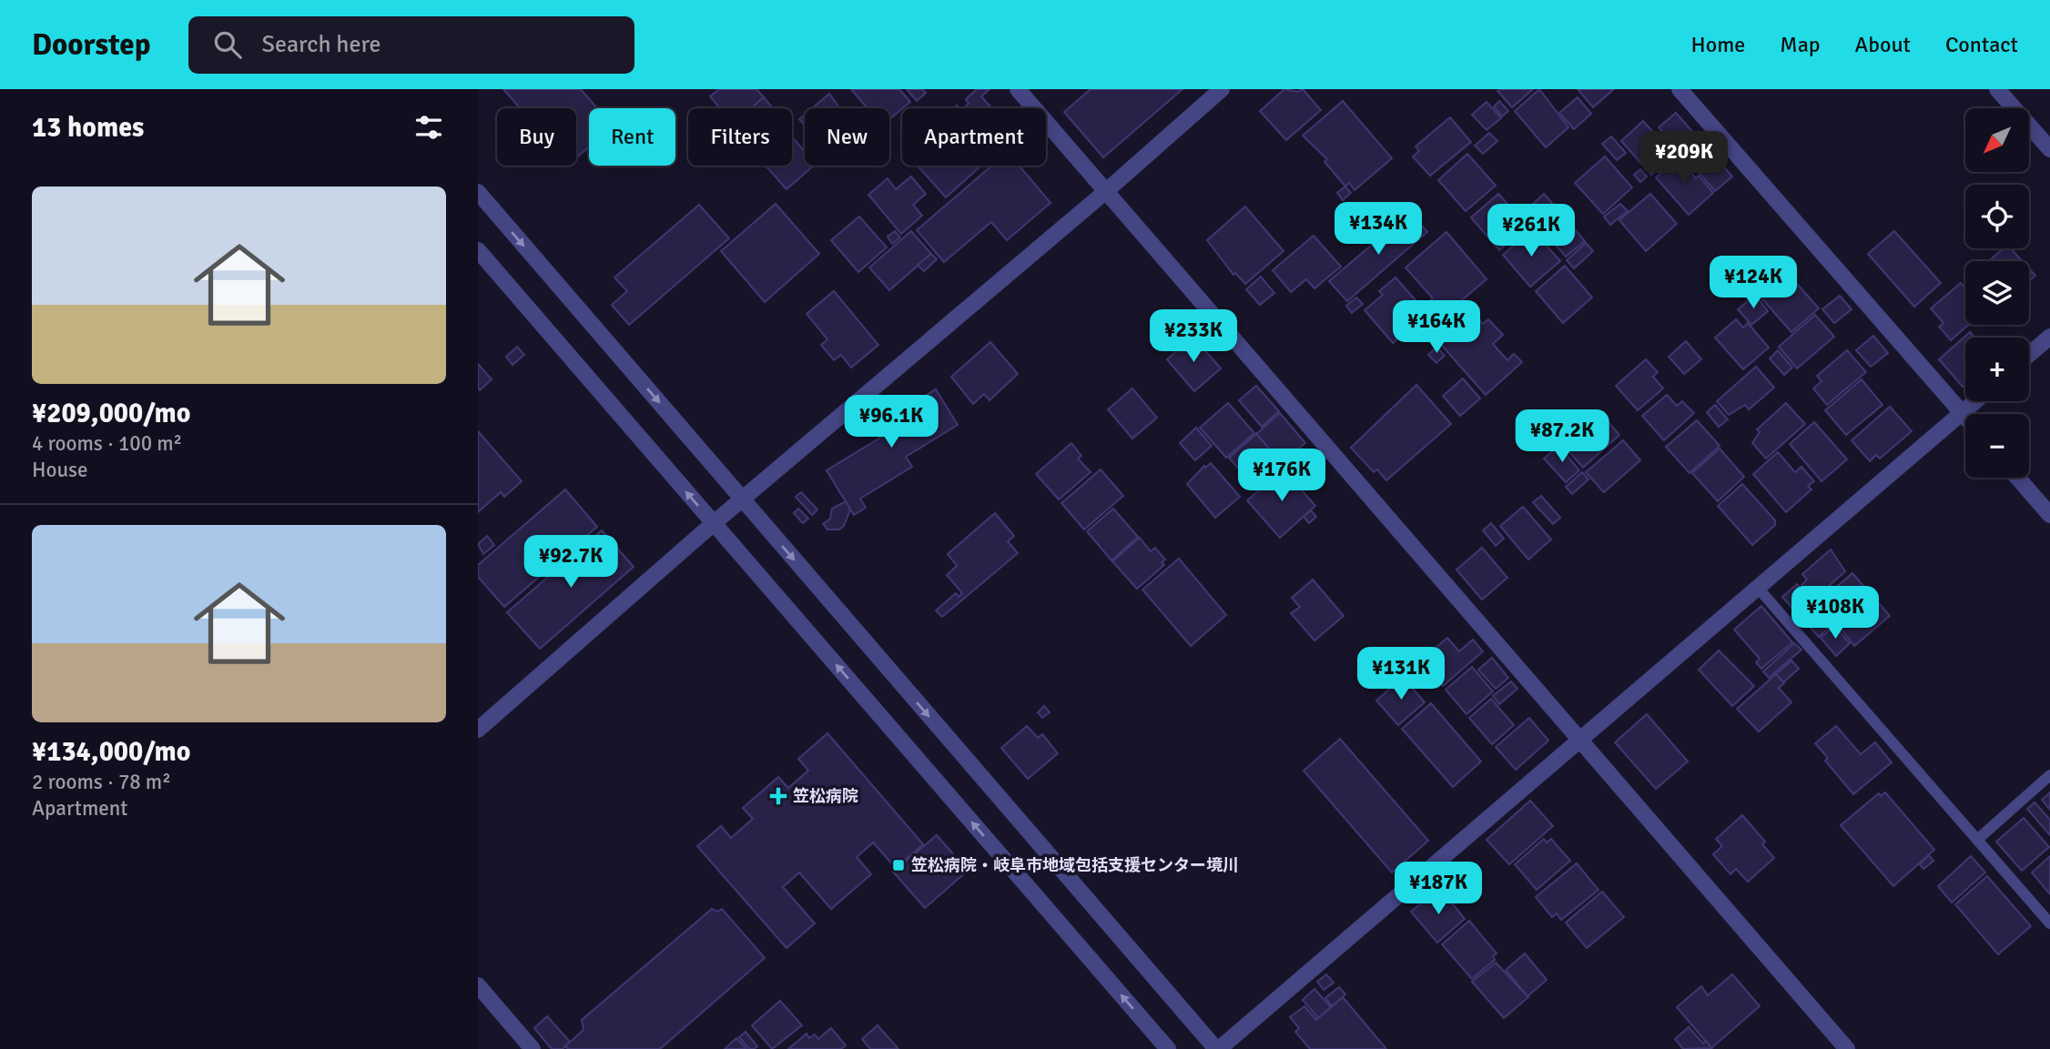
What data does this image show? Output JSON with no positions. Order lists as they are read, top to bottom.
{
  "places": {
    "health": ["笠松病院"],
    "transit": ["笠松病院・岐阜市地域包括支援センター境川"]
  },
  "north": "bottom left",
  "page": {
    "header": "Doorstep",
    "search": "Search here",
    "nav": [
      "Home",
      "Map",
      "About",
      "Contact"
    ],
    "heading": "13 homes",
    "map_buttons": ["+", "−"],
    "chip": [
      "Buy",
      "Rent",
      "Filters",
      "New",
      "Apartment"
    ],
    "price": [
      "¥209K",
      "¥134K",
      "¥261K",
      "¥124K",
      "¥164K",
      "¥233K",
      "¥96.1K",
      "¥87.2K",
      "¥176K",
      "¥92.7K",
      "¥108K",
      "¥131K",
      "¥187K"
    ],
    "list": [
      {
        "name": "¥209,000/mo",
        "note": "4 rooms · 100 m² · House"
      },
      {
        "name": "¥134,000/mo",
        "note": "2 rooms · 78 m² · Apartment"
      }
    ]
  }
}
